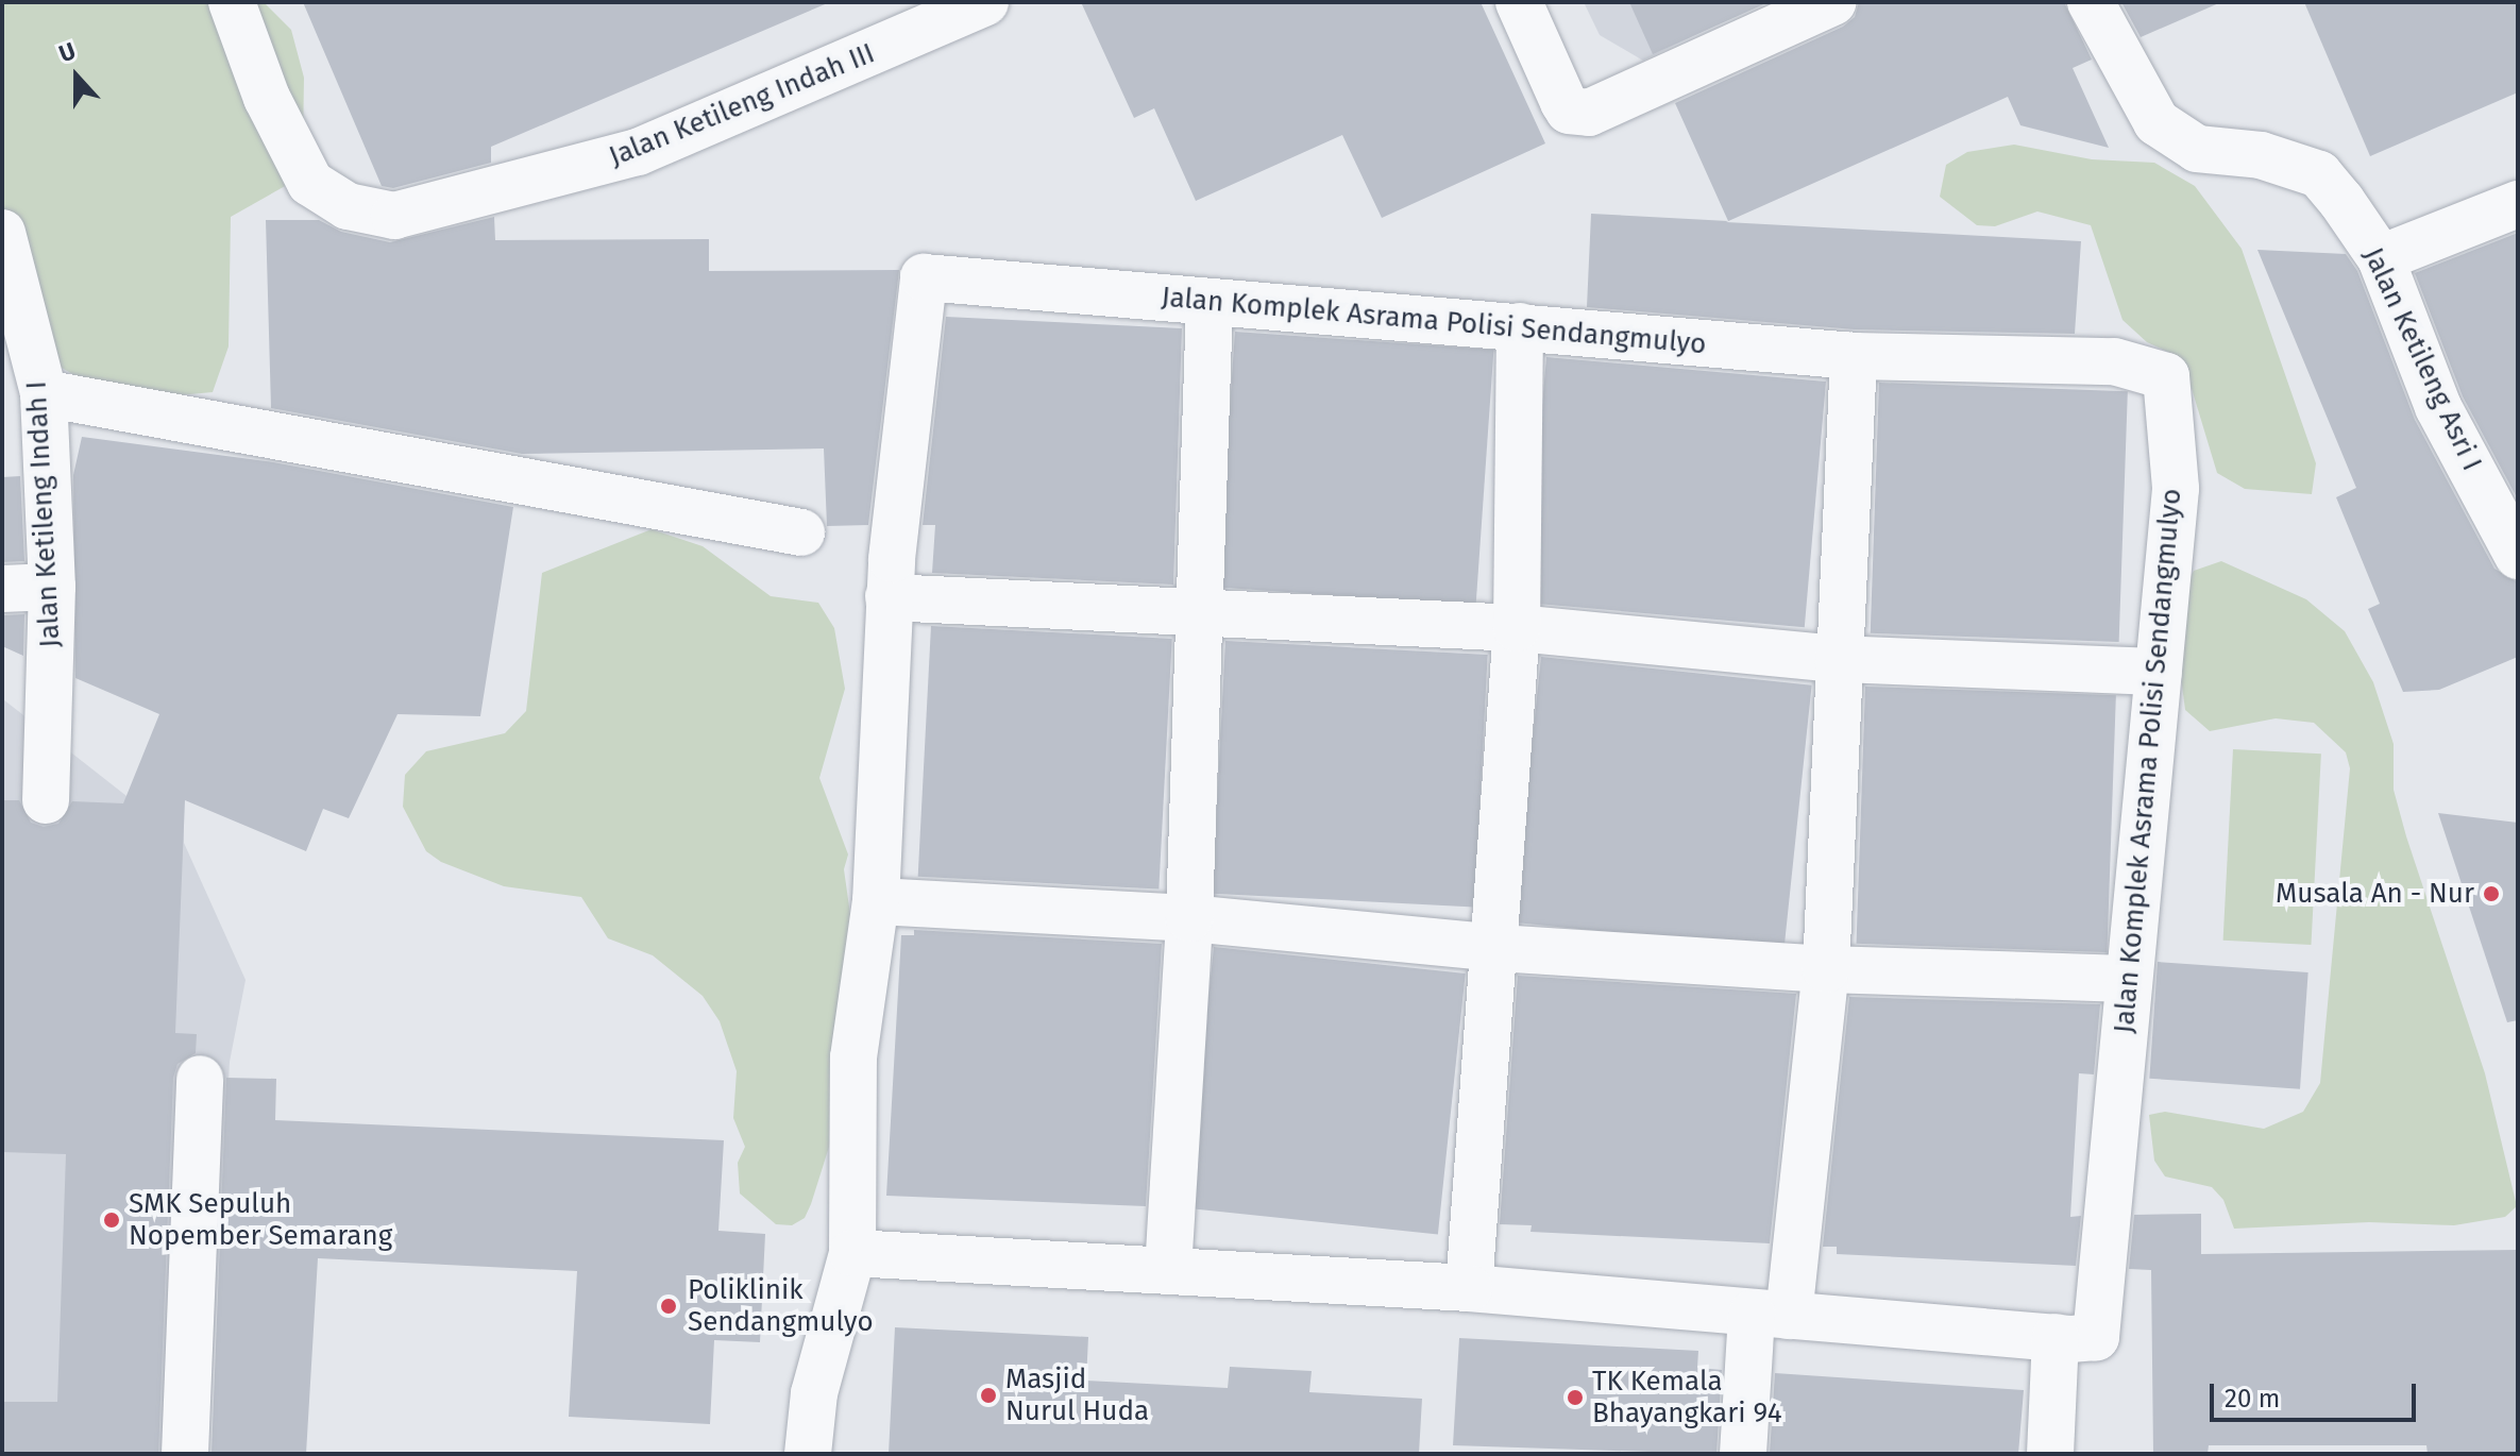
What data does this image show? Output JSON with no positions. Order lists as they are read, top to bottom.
{
  "streets": {
    "street": [
      "Jalan Ketileng Indah III",
      "Jalan Komplek Asrama Polisi Sendangmulyo",
      "Jalan Ketileng Asri I",
      "Jalan Ketileng Indah I"
    ]
  },
  "places": [
    "Musala An - Nur",
    "SMK Sepuluh Nopember Semarang",
    "Poliklinik Sendangmulyo",
    "Masjid Nurul Huda",
    "TK Kemala Bhayangkari 94"
  ],
  "scale_bar": "20 m",
  "north": "top"
}
